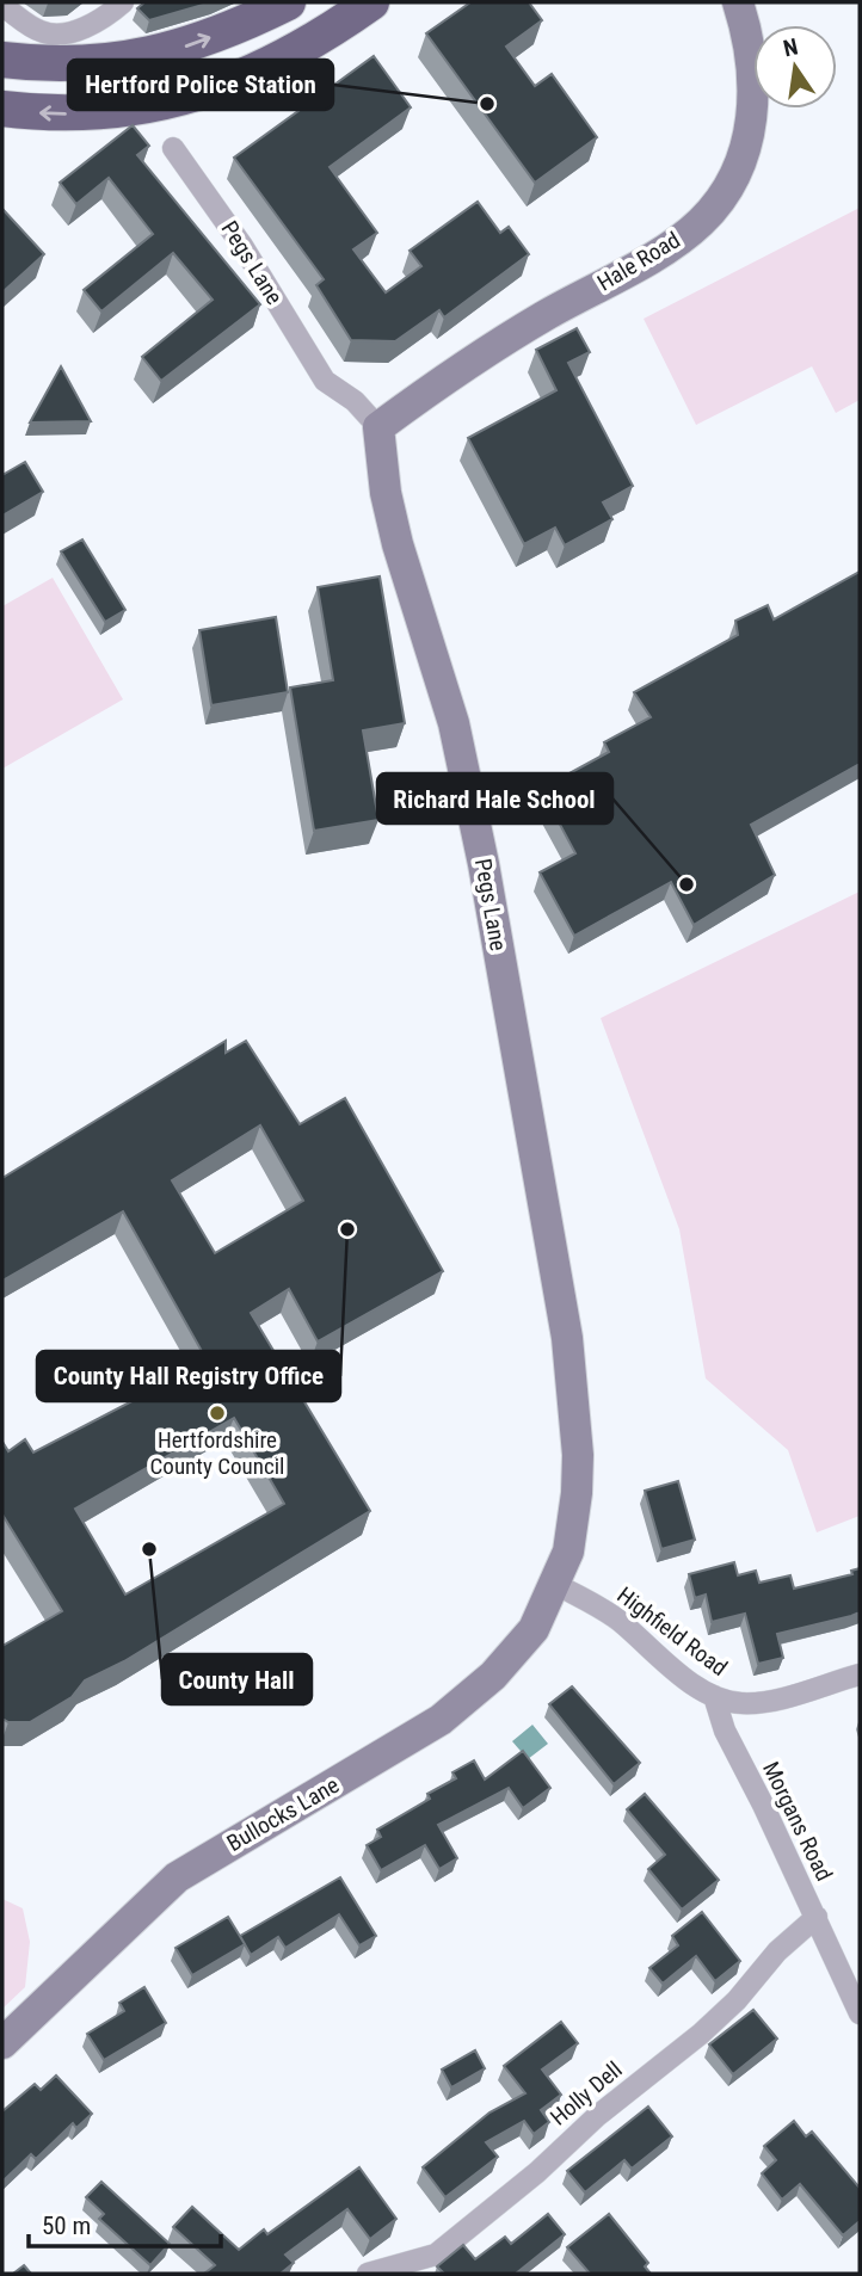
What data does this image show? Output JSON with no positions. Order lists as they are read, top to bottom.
{
  "streets": {
    "main road": ["Hale Road", "Pegs Lane", "Bullocks Lane"],
    "street": ["Highfield Road", "Morgans Road", "Holly Dell"]
  },
  "crossings": [
    ["Hale Road", "Pegs Lane"],
    ["Pegs Lane", "Highfield Road"],
    ["Pegs Lane", "Bullocks Lane"],
    ["Highfield Road", "Bullocks Lane"],
    ["Highfield Road", "Morgans Road"],
    ["Morgans Road", "Holly Dell"]
  ],
  "places": [
    "Hertford Police Station",
    "Richard Hale School",
    "County Hall Registry Office",
    "Hertfordshire County Council",
    "County Hall"
  ],
  "scale_bar": "50 m",
  "north": "top"
}
